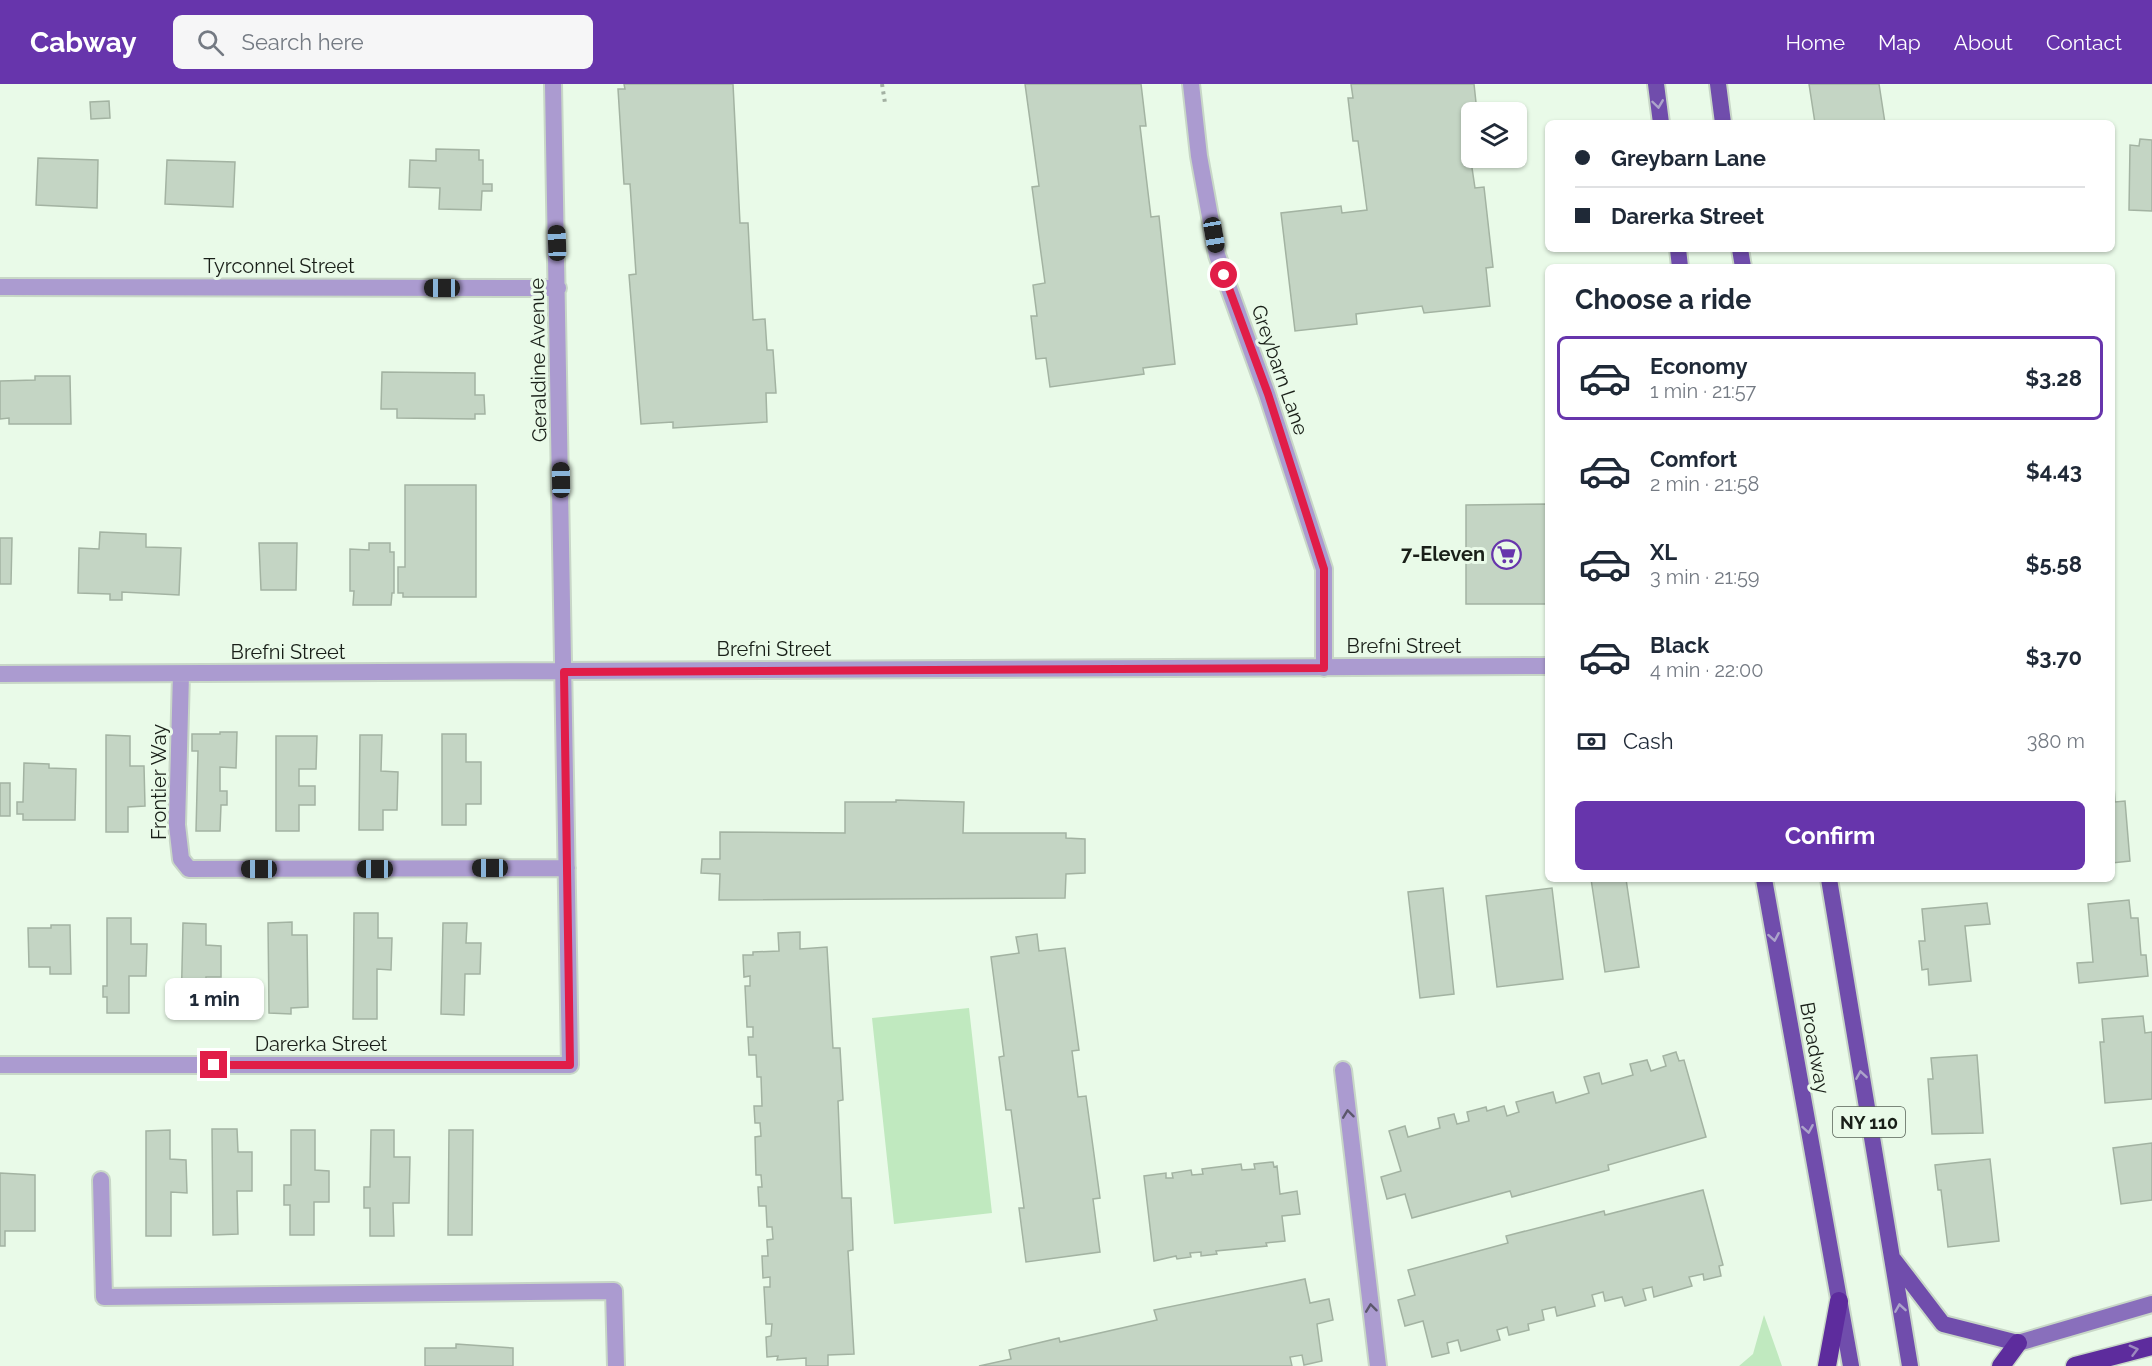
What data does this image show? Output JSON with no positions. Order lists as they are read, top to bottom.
{
  "streets": {
    "main road": ["Broadway", "NY 110"],
    "street": [
      "Tyrconnel Street",
      "Geraldine Avenue",
      "Greybarn Lane",
      "Brefni Street",
      "Frontier Way",
      "Darerka Street"
    ]
  },
  "crossings": [
    ["Tyrconnel Street", "Geraldine Avenue"],
    ["Geraldine Avenue", "Brefni Street"],
    ["Greybarn Lane", "Brefni Street"],
    ["Brefni Street", "Frontier Way"],
    ["Frontier Way", "Darerka Street"]
  ],
  "places": {
    "supermarket": ["7-Eleven"]
  },
  "page": {
    "header": "Cabway",
    "search": "Search here",
    "nav": [
      "Home",
      "Map",
      "About",
      "Contact"
    ],
    "banner": ["Greybarn Lane", "Darerka Street"],
    "heading": "Choose a ride",
    "list": [
      {
        "name": "Economy",
        "note": "1 min · 21:57",
        "value": "$3.28"
      },
      {
        "name": "Comfort",
        "note": "2 min · 21:58",
        "value": "$4.43"
      },
      {
        "name": "XL",
        "note": "3 min · 21:59",
        "value": "$5.58"
      },
      {
        "name": "Black",
        "note": "4 min · 22:00",
        "value": "$3.70"
      }
    ],
    "pay": ["Cash", "380 m"],
    "buttons": "Confirm",
    "bubble": "1 min"
  }
}
